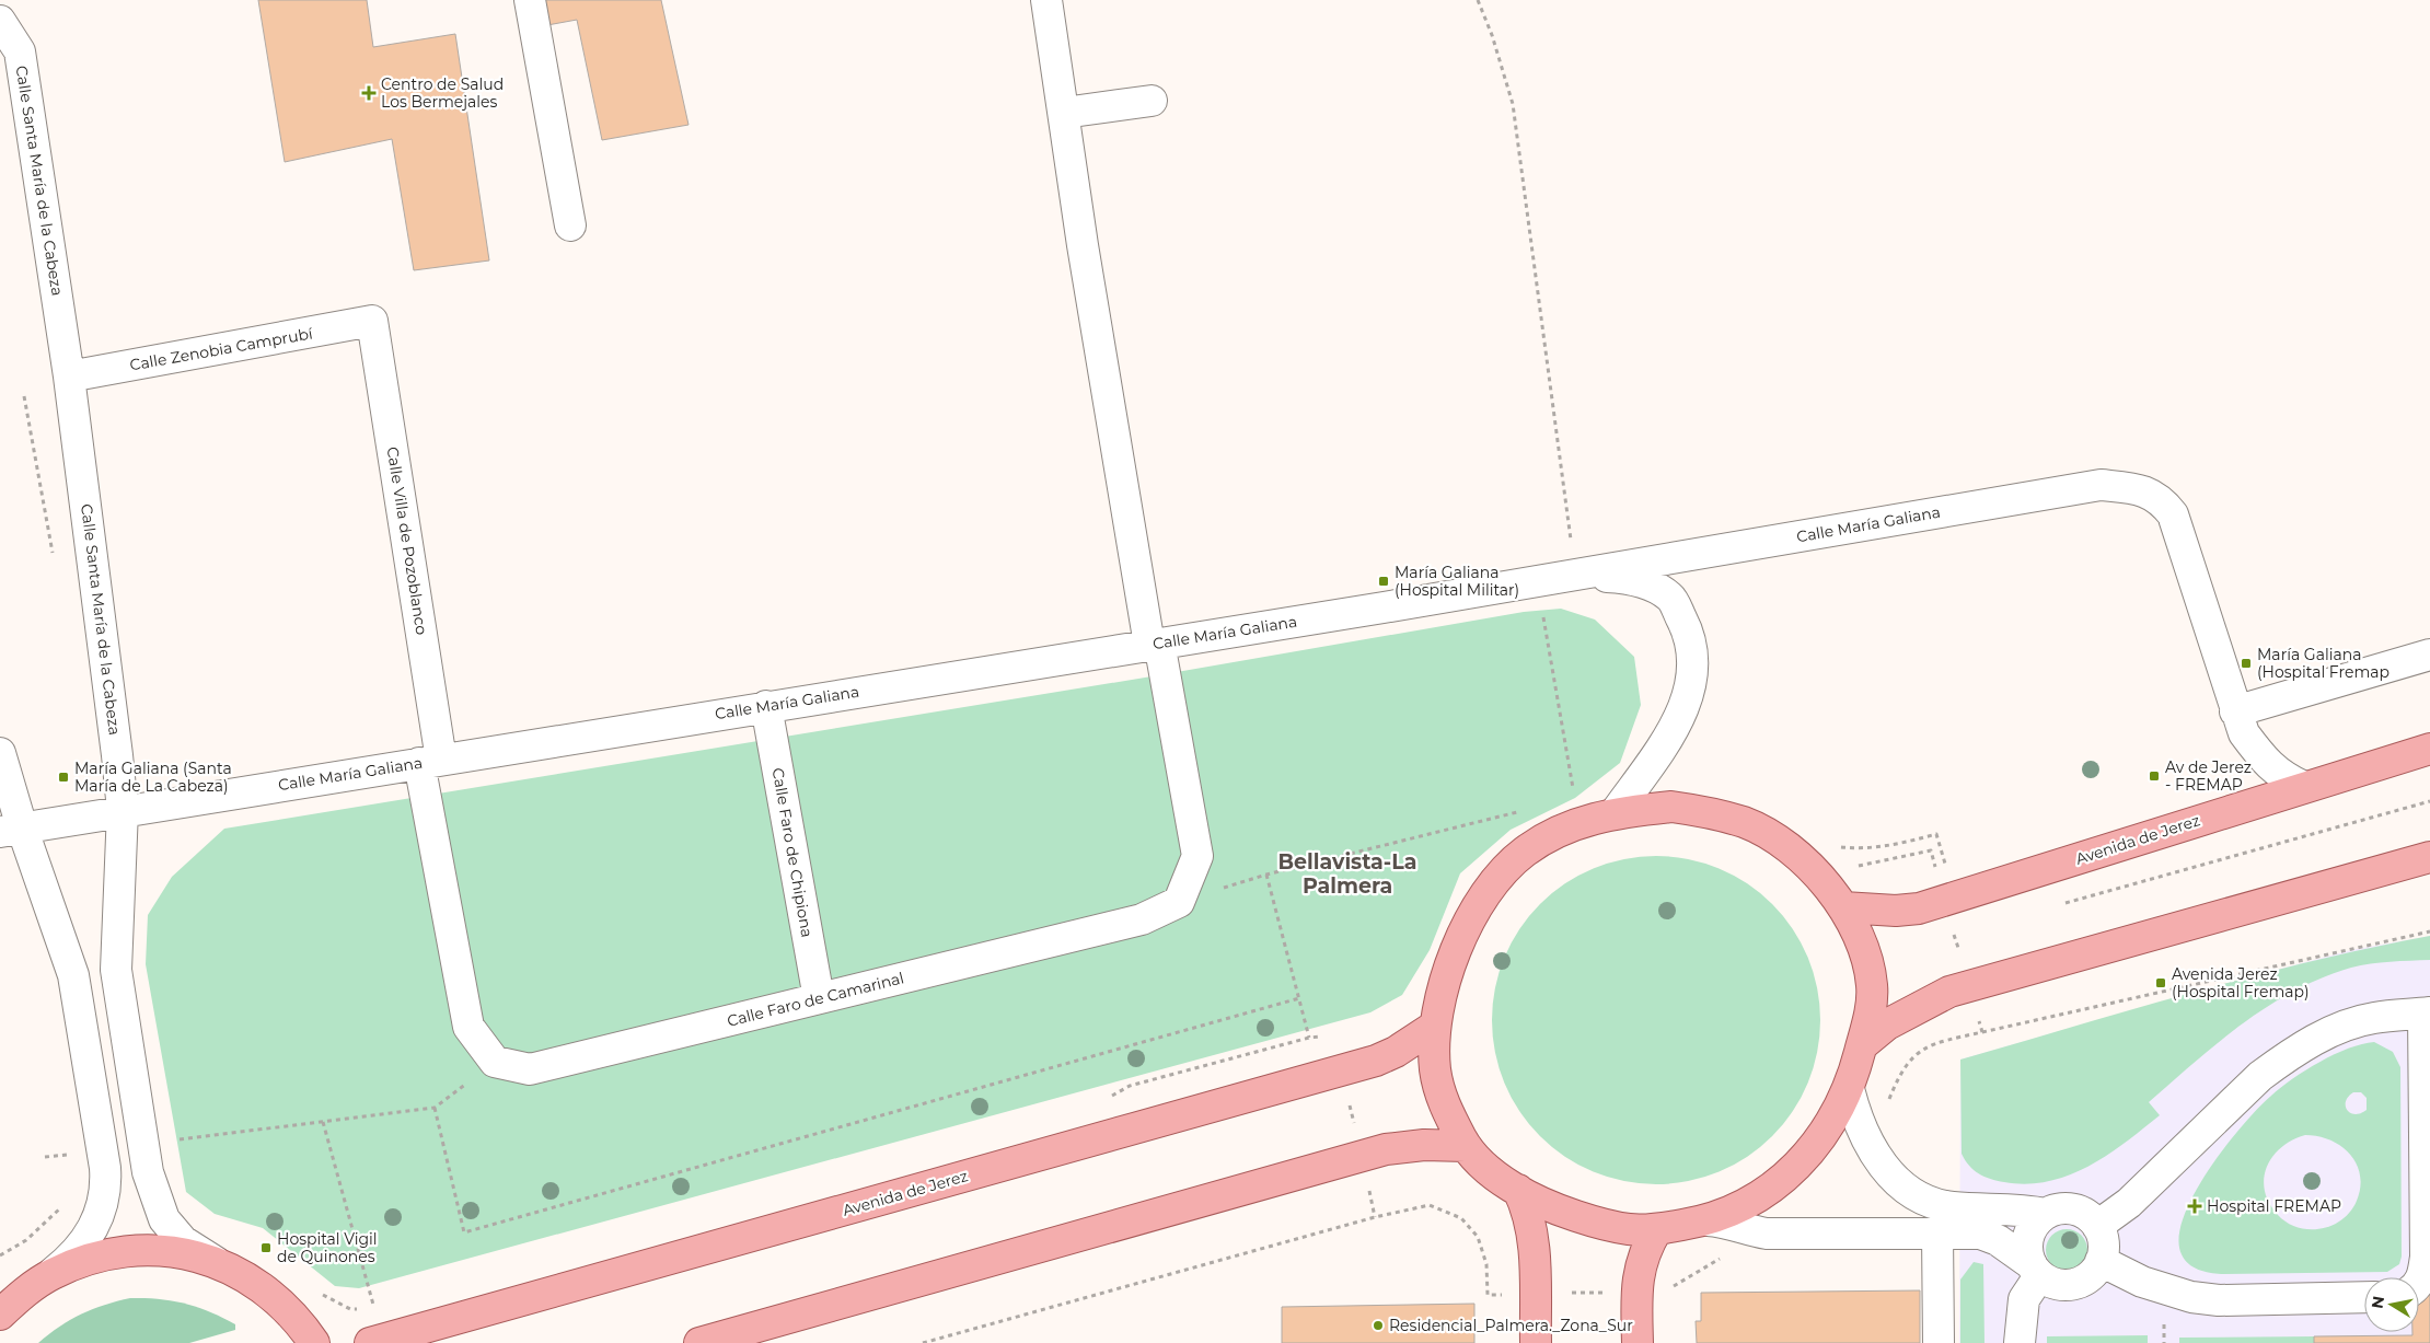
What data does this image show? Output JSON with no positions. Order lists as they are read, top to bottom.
{
  "streets": {
    "main road": ["Avenida de Jerez"],
    "street": [
      "Calle Santa María de la Cabeza",
      "Calle Zenobia Camprubí",
      "Calle María Galiana",
      "Calle Villa de Pozoblanco",
      "Calle Faro de Chipiona",
      "Calle Faro de Camarinal"
    ]
  },
  "crossings": [
    ["Calle Santa María de la Cabeza", "Calle Zenobia Camprubí"],
    ["Calle Santa María de la Cabeza", "Calle María Galiana"],
    ["Calle Zenobia Camprubí", "Calle Villa de Pozoblanco"],
    ["Calle María Galiana", "Calle Villa de Pozoblanco"],
    ["Calle María Galiana", "Calle Faro de Chipiona"],
    ["Calle Faro de Chipiona", "Calle Faro de Camarinal"]
  ],
  "districts": ["Bellavista-La Palmera"],
  "places": {
    "health": ["Centro de Salud Los Bermejales", "Hospital FREMAP"],
    "transit": [
      "María Galiana (Hospital Militar)",
      "María Galiana (Hospital Fremap",
      "Av de Jerez - FREMAP",
      "María Galiana (Santa María de La Cabeza)",
      "Avenida Jerez (Hospital Fremap)",
      "Hospital Vigil de Quinones"
    ],
    "other": ["Residencial_Palmera._Zona_Sur"]
  },
  "north": "left"
}
